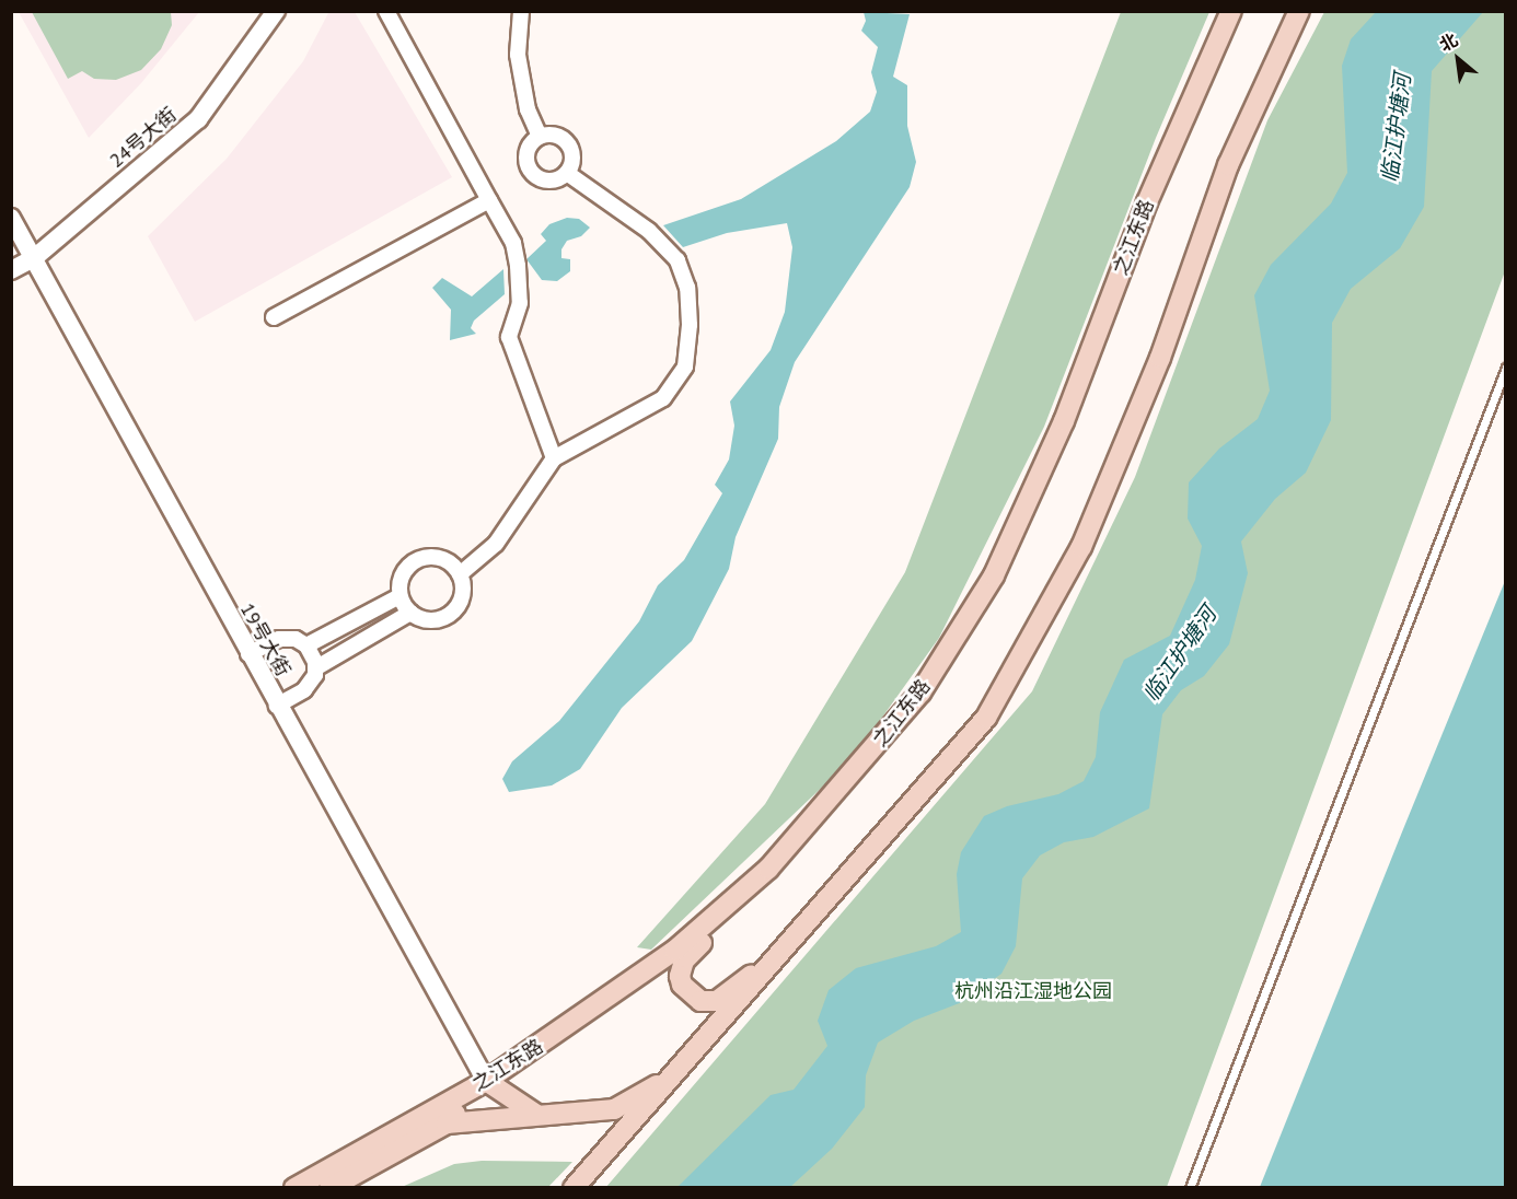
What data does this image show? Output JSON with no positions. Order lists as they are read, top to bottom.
{
  "streets": {
    "main road": ["之江东路"],
    "street": ["24号大街", "19号大街"]
  },
  "crossings": [
    ["24号大街", "19号大街"],
    ["之江东路", "19号大街"]
  ],
  "water": ["临江护塘河"],
  "parks": ["杭州沿江湿地公园"],
  "north": "top left"
}
